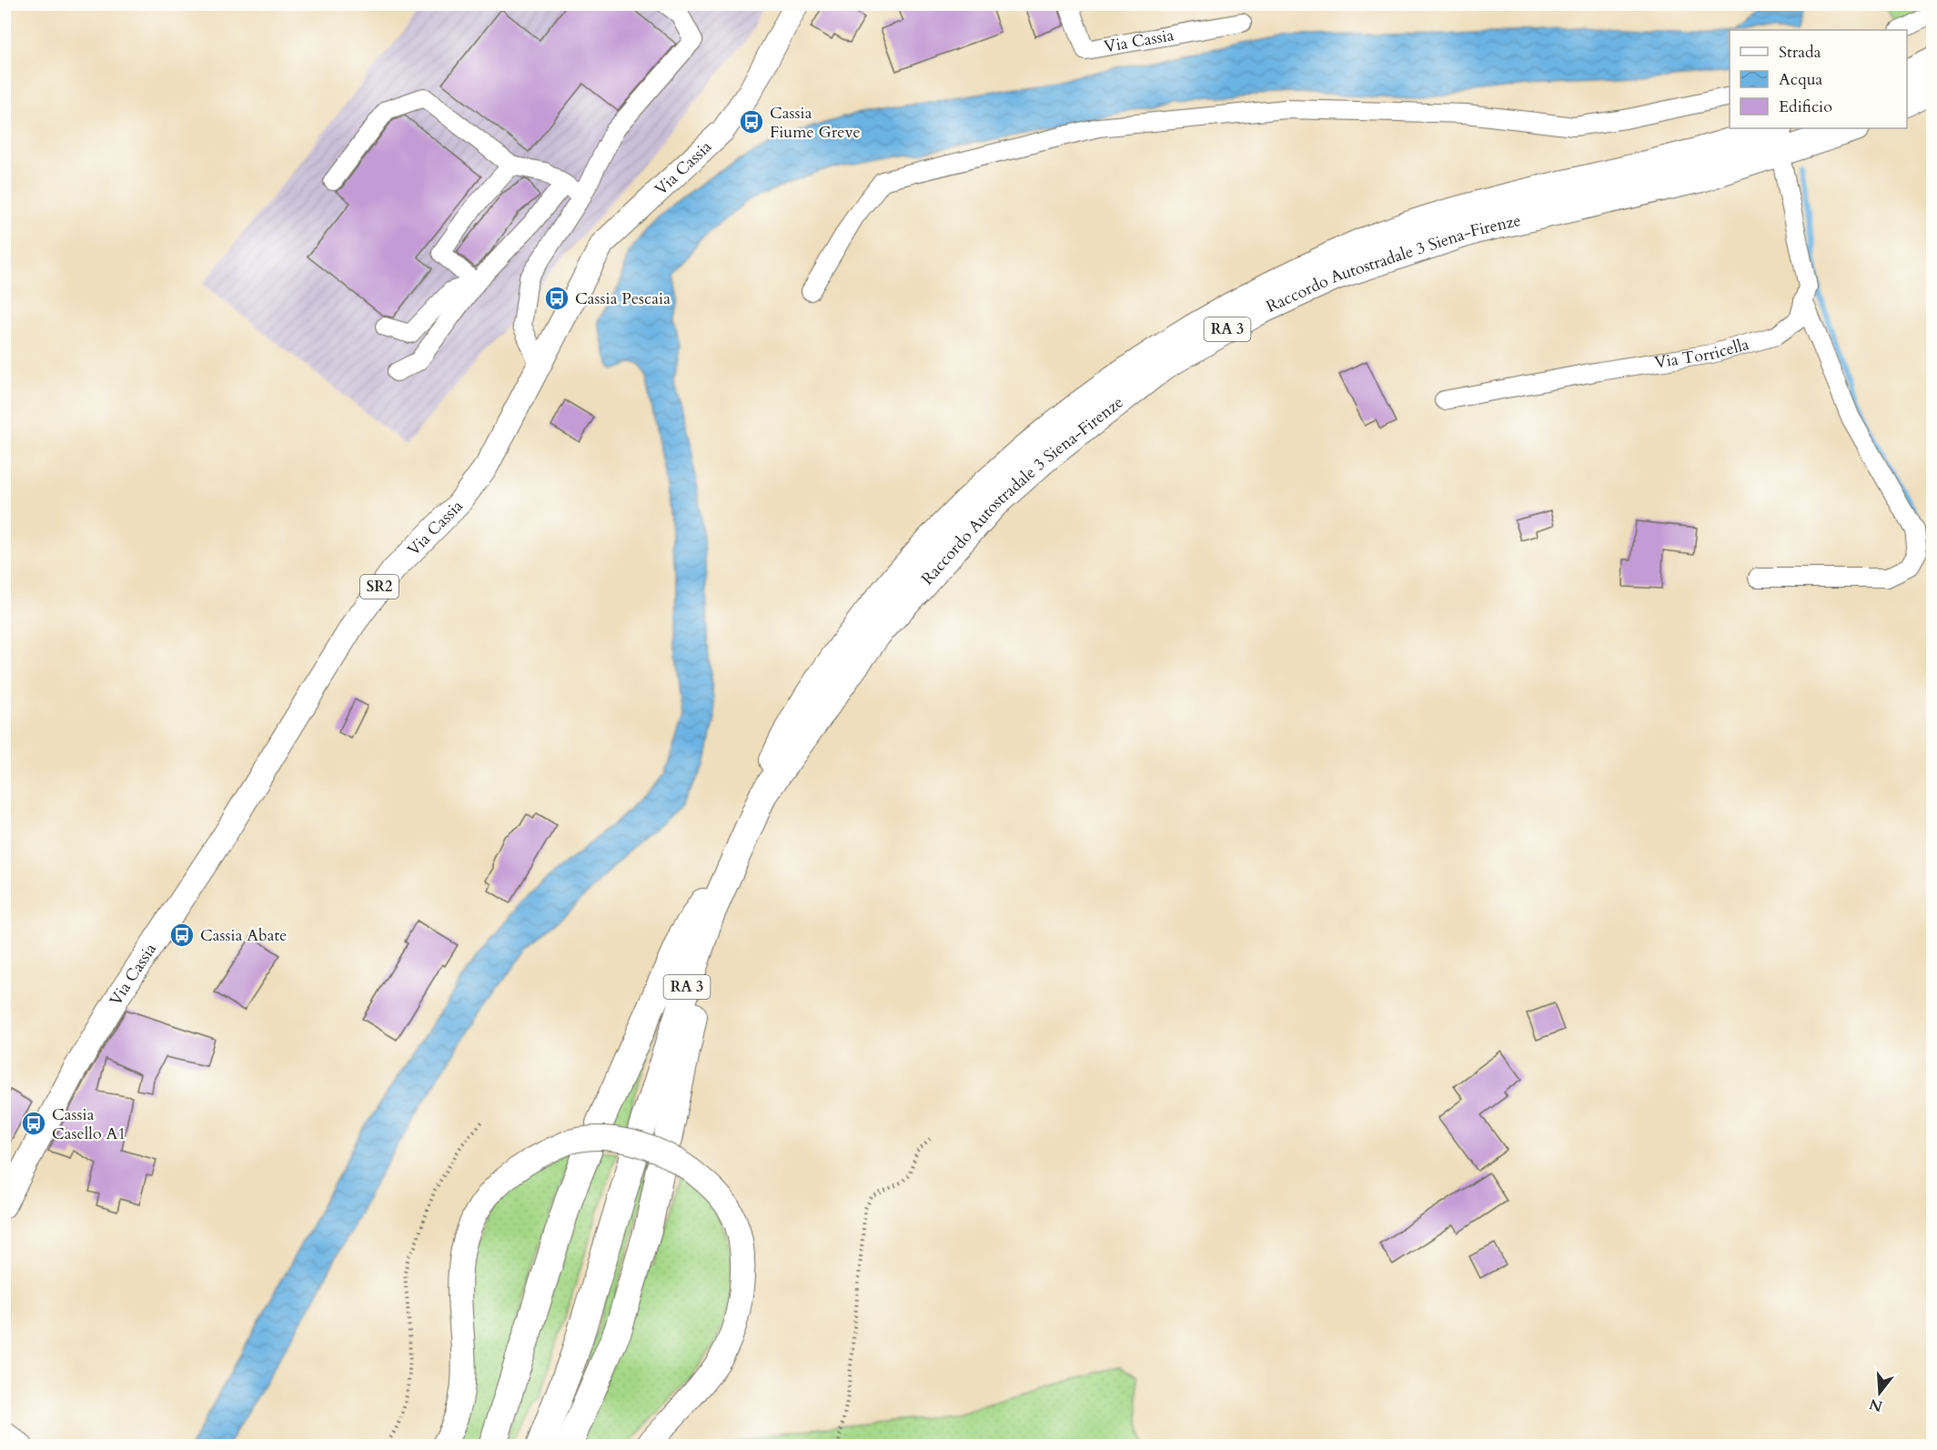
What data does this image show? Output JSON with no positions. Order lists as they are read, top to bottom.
{
  "streets": {
    "highway": ["Raccordo Autostradale 3 Siena-Firenze", "RA 3"],
    "main road": ["Via Cassia", "SR2"],
    "street": ["Via Torricella"]
  },
  "places": {
    "bus stop": [
      "Cassia Fiume Greve",
      "Cassia Pescaia",
      "Cassia Abate",
      "Cassia Casello A1"
    ]
  },
  "legend": ["Strada", "Acqua", "Edificio"],
  "north": "bottom"
}
